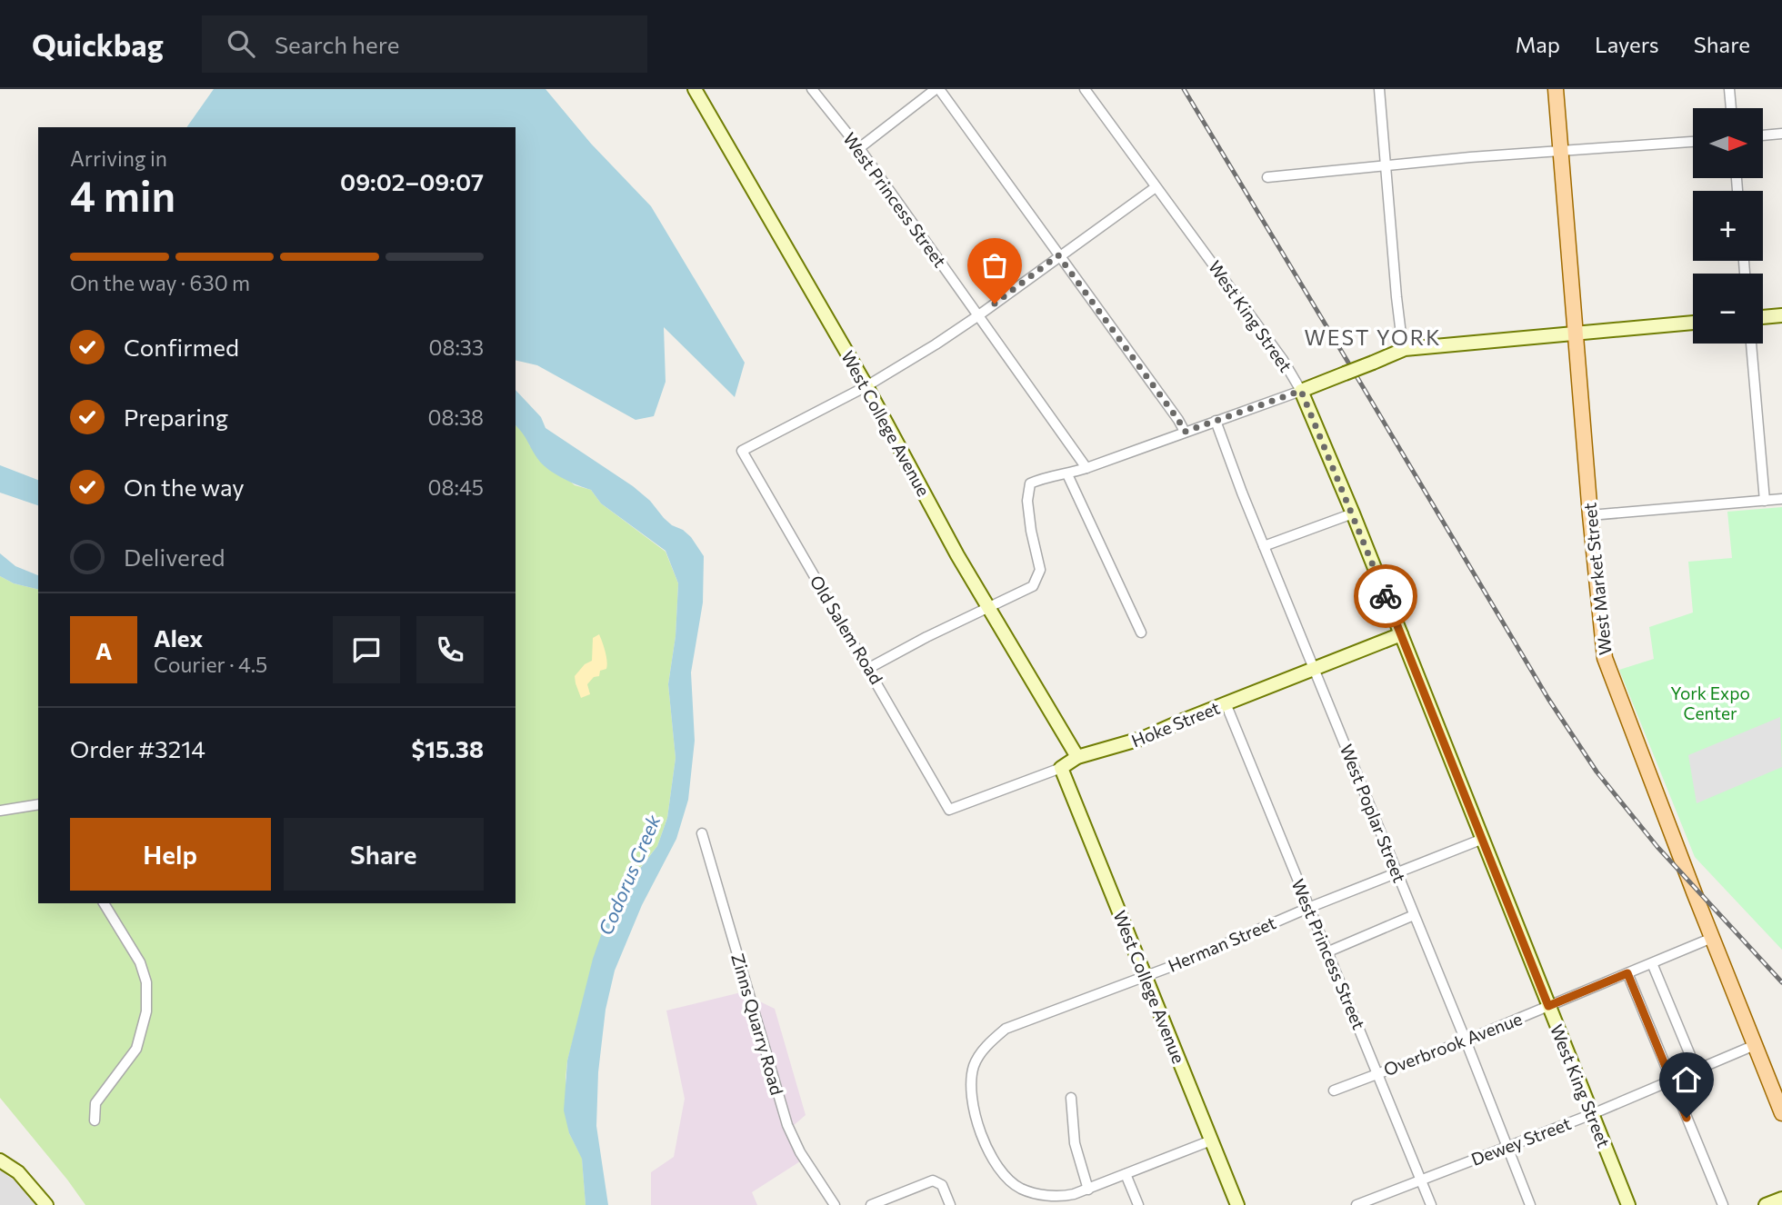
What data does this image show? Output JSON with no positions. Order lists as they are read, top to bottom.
{
  "streets": {
    "main road": ["West Market Street"],
    "street": [
      "West Princess Street",
      "West King Street",
      "West College Avenue",
      "Old Salem Road",
      "Hoke Street",
      "West Poplar Street",
      "Herman Street",
      "Zinns Quarry Road",
      "Overbrook Avenue",
      "Dewey Street"
    ]
  },
  "crossings": [
    ["West Princess Street", "Hoke Street"],
    ["West Princess Street", "Herman Street"],
    ["West Princess Street", "Overbrook Avenue"],
    ["West Princess Street", "Dewey Street"],
    ["West King Street", "Hoke Street"],
    ["West King Street", "Herman Street"],
    ["West King Street", "Overbrook Avenue"],
    ["West King Street", "Dewey Street"],
    ["West College Avenue", "Old Salem Road"],
    ["West College Avenue", "Hoke Street"],
    ["West College Avenue", "Herman Street"],
    ["West Market Street", "Overbrook Avenue"],
    ["West Market Street", "Dewey Street"],
    ["Old Salem Road", "Hoke Street"],
    ["Hoke Street", "West Poplar Street"],
    ["West Poplar Street", "Herman Street"],
    ["West Poplar Street", "Overbrook Avenue"],
    ["West Poplar Street", "Dewey Street"]
  ],
  "districts": ["WEST YORK"],
  "water": ["Codorus Creek"],
  "parks": ["York Expo Center"],
  "north": "right",
  "page": {
    "header": "Quickbag",
    "search": "Search here",
    "nav": ["Map", "Layers", "Share"],
    "map_buttons": ["+", "−"],
    "heading": ["4 min", "Arriving in", "09:02–09:07"],
    "panel": [
      "Alex",
      "Courier · 4.5",
      "Order #3214",
      "$15.38"
    ],
    "bar": "On the way · 630 m",
    "list": [
      ["Confirmed", "08:33"],
      ["Preparing", "08:38"],
      ["On the way", "08:45"],
      "Delivered"
    ],
    "round": "A",
    "buttons": ["Help", "Share"]
  }
}
